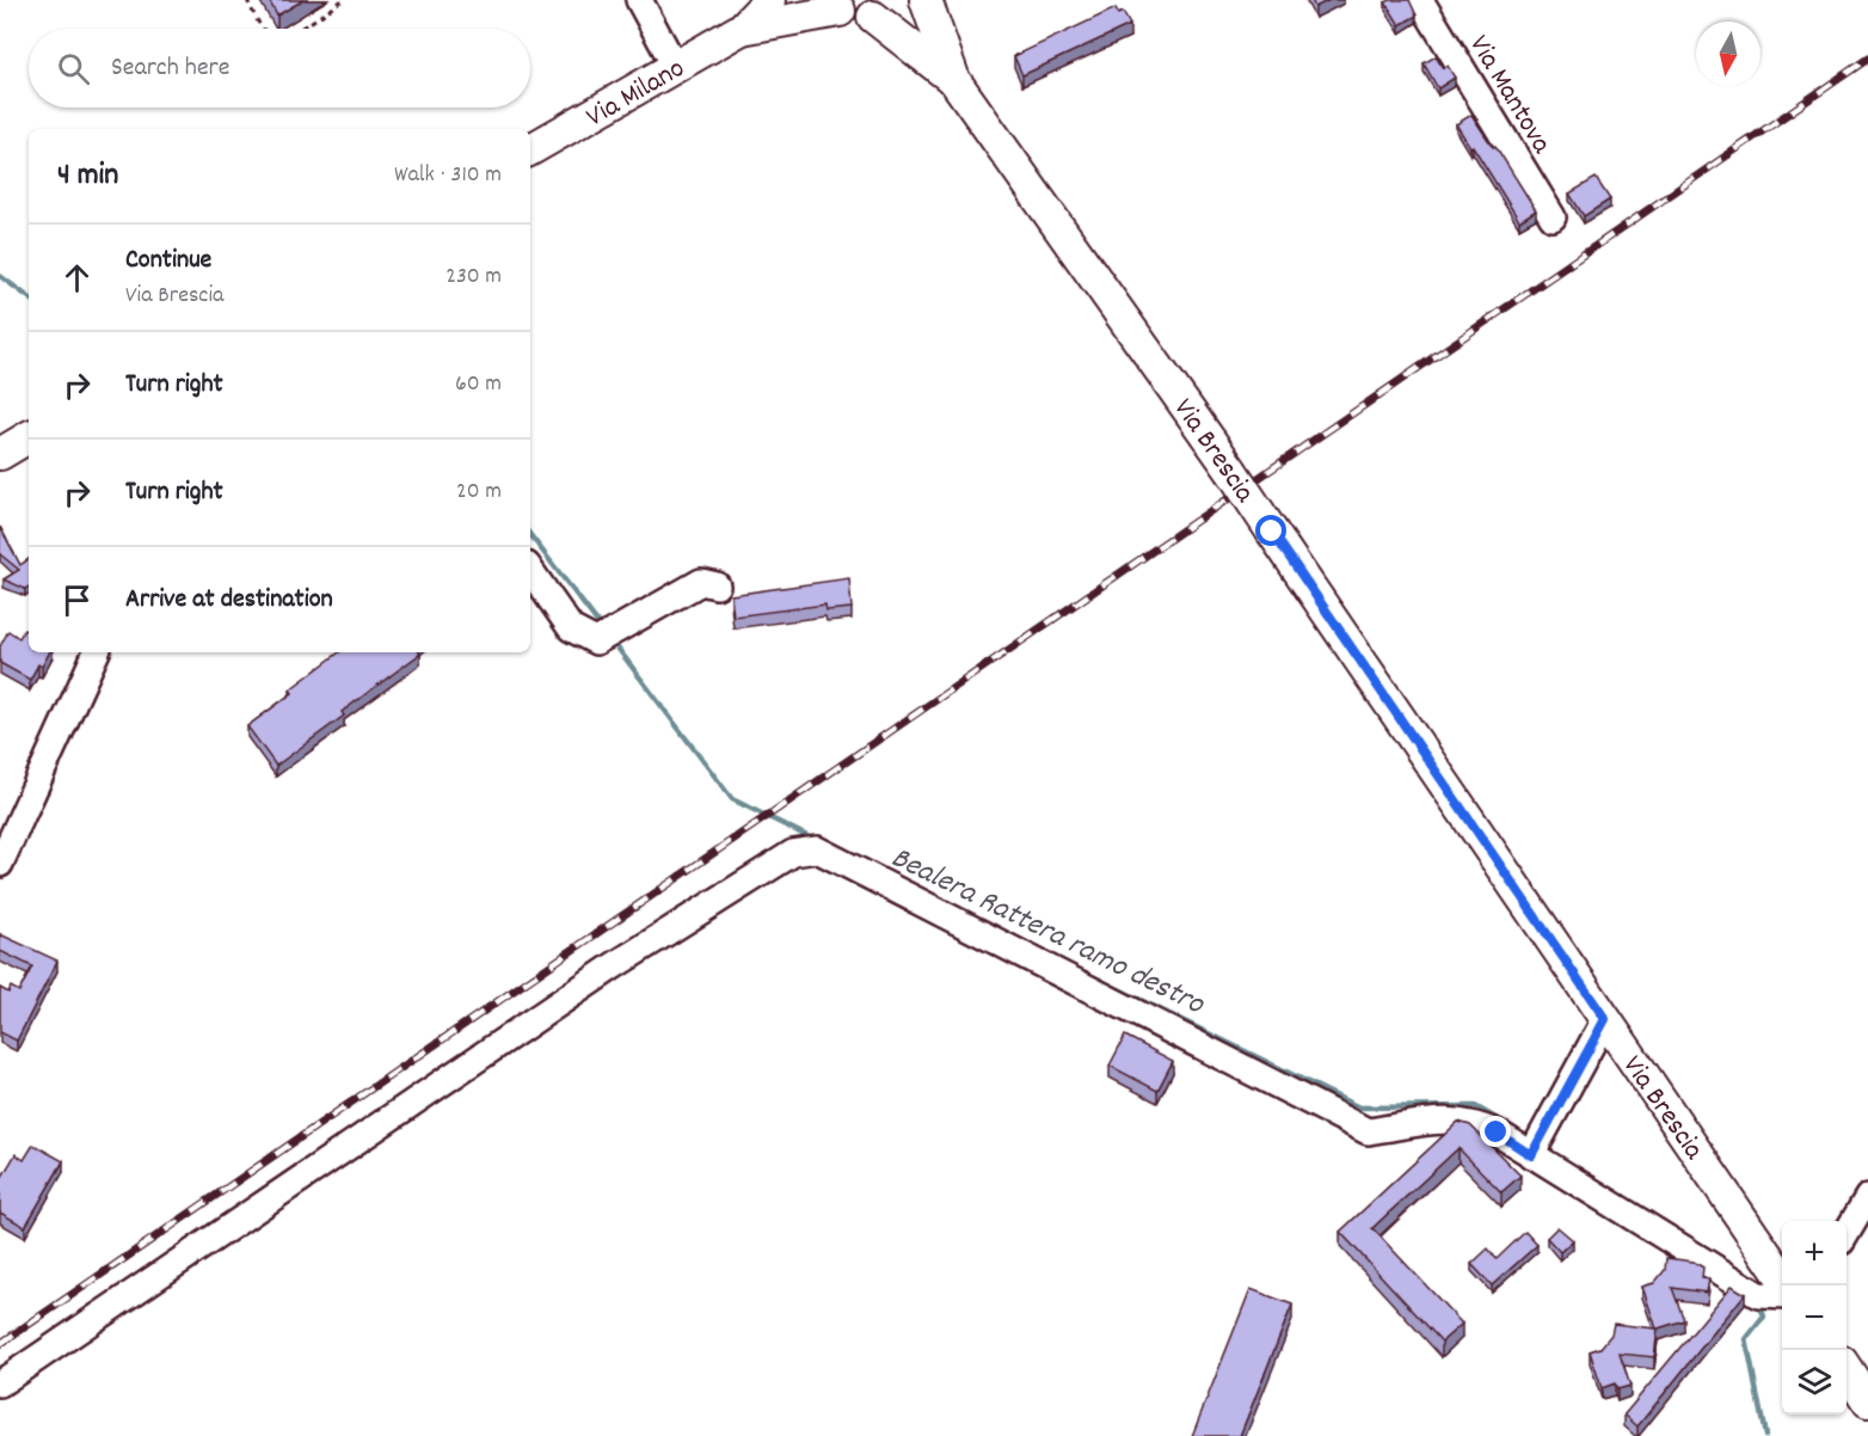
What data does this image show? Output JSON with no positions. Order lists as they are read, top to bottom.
{
  "streets": {
    "main road": ["Via Milano", "Via Brescia"],
    "street": ["Via Mantova"]
  },
  "water": ["Bealera Rattera ramo destro"],
  "north": "bottom",
  "page": {
    "search": "Search here",
    "heading": ["4 min", "Walk · 310 m"],
    "list": [
      ["Continue", "Via Brescia", "230 m"],
      ["Turn right", "60 m"],
      ["Turn right", "20 m"],
      "Arrive at destination"
    ],
    "map_buttons": ["+", "−"]
  }
}
